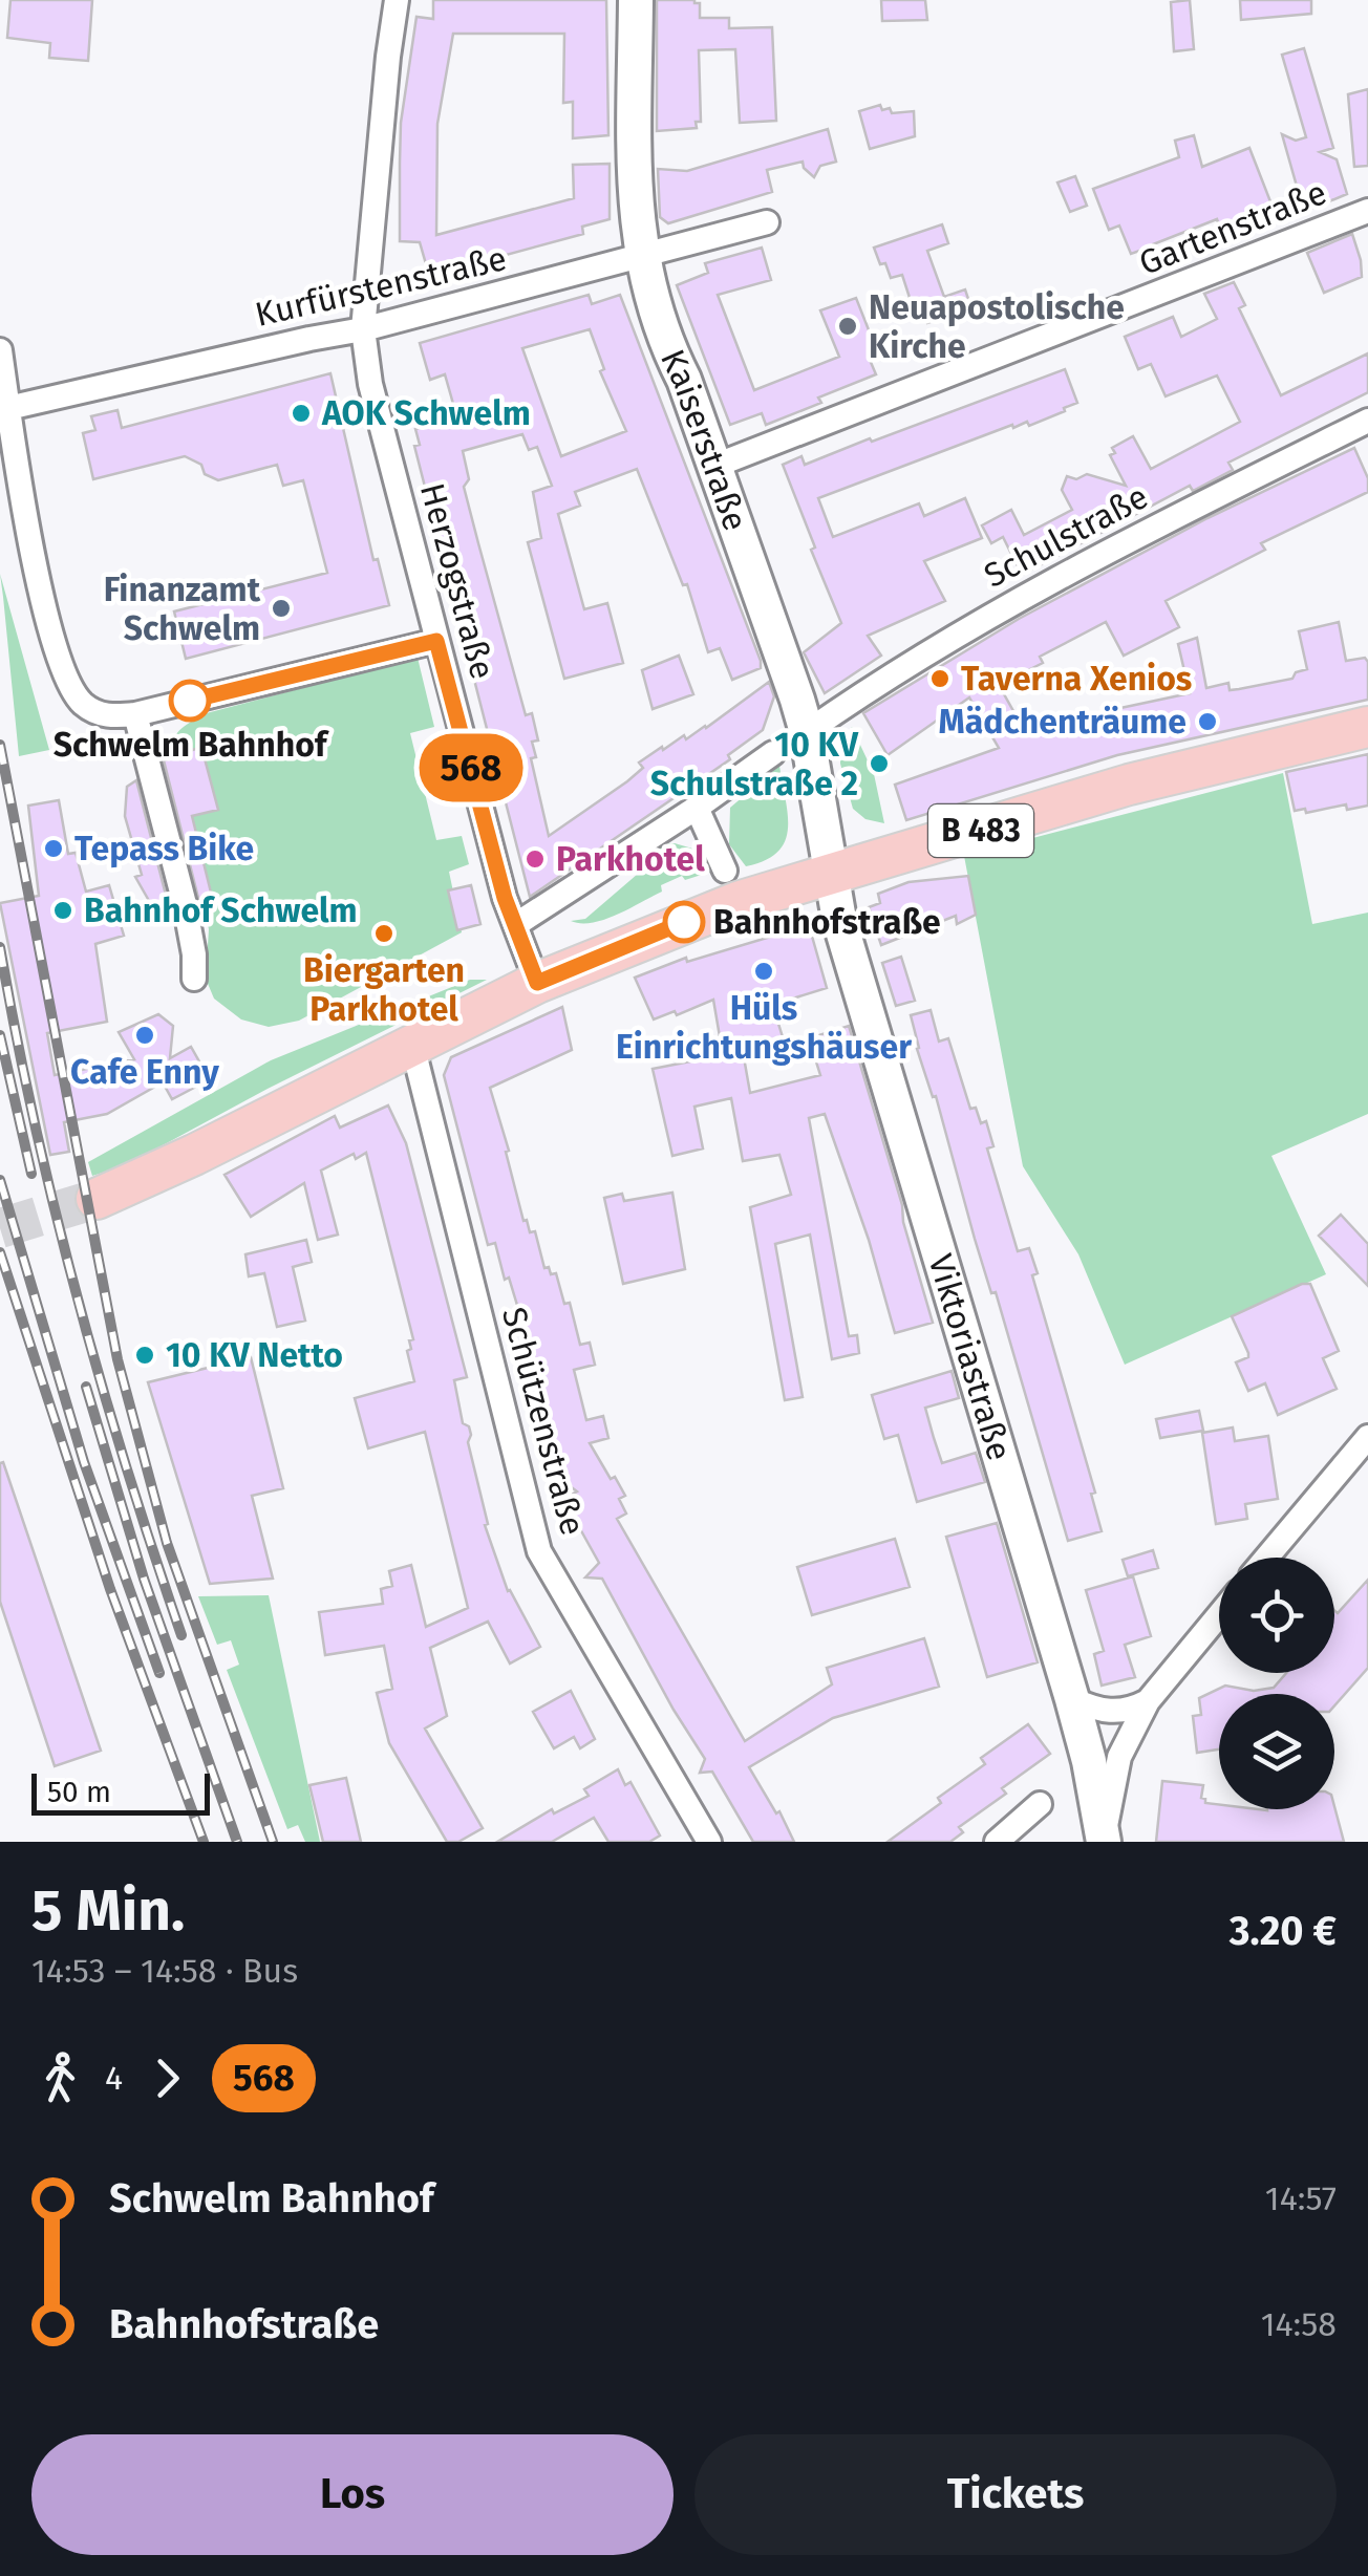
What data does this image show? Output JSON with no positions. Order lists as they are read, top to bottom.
{
  "streets": {
    "main road": ["Kaiserstraße", "B 483", "Viktoriastraße"],
    "street": [
      "Gartenstraße",
      "Kurfürstenstraße",
      "Schulstraße",
      "Herzogstraße",
      "Schützenstraße"
    ]
  },
  "crossings": [
    ["Gartenstraße", "Kaiserstraße"],
    ["Kurfürstenstraße", "Kaiserstraße"],
    ["Kurfürstenstraße", "Herzogstraße"],
    ["Kaiserstraße", "Schulstraße"],
    ["Kaiserstraße", "B 483"],
    ["Kaiserstraße", "Viktoriastraße"],
    ["Herzogstraße", "B 483"],
    ["B 483", "Viktoriastraße"],
    ["B 483", "Schützenstraße"]
  ],
  "places": [
    "Neuapostolische Kirche",
    "AOK Schwelm",
    "Finanzamt Schwelm",
    "Taverna Xenios",
    "Schwelm Bahnhof",
    "Mädchenträume",
    "10 KV Schulstraße 2",
    "Tepass Bike",
    "Parkhotel",
    "Bahnhof Schwelm",
    "Bahnhofstraße",
    "Biergarten Parkhotel",
    "Hüls Einrichtungshäuser",
    "Cafe Enny",
    "10 KV Netto"
  ],
  "lines": ["bus line 568"],
  "scale_bar": "50 m",
  "page": {
    "on_map": "568",
    "scale": "50 m",
    "heading": ["5 Min.", "14:53 – 14:58 · Bus", "3.20 €"],
    "legs": ["4", "568"],
    "list": [
      {
        "name": "Schwelm Bahnhof",
        "value": "14:57"
      },
      {
        "name": "Bahnhofstraße",
        "value": "14:58"
      }
    ],
    "buttons": ["Los", "Tickets"]
  }
}
